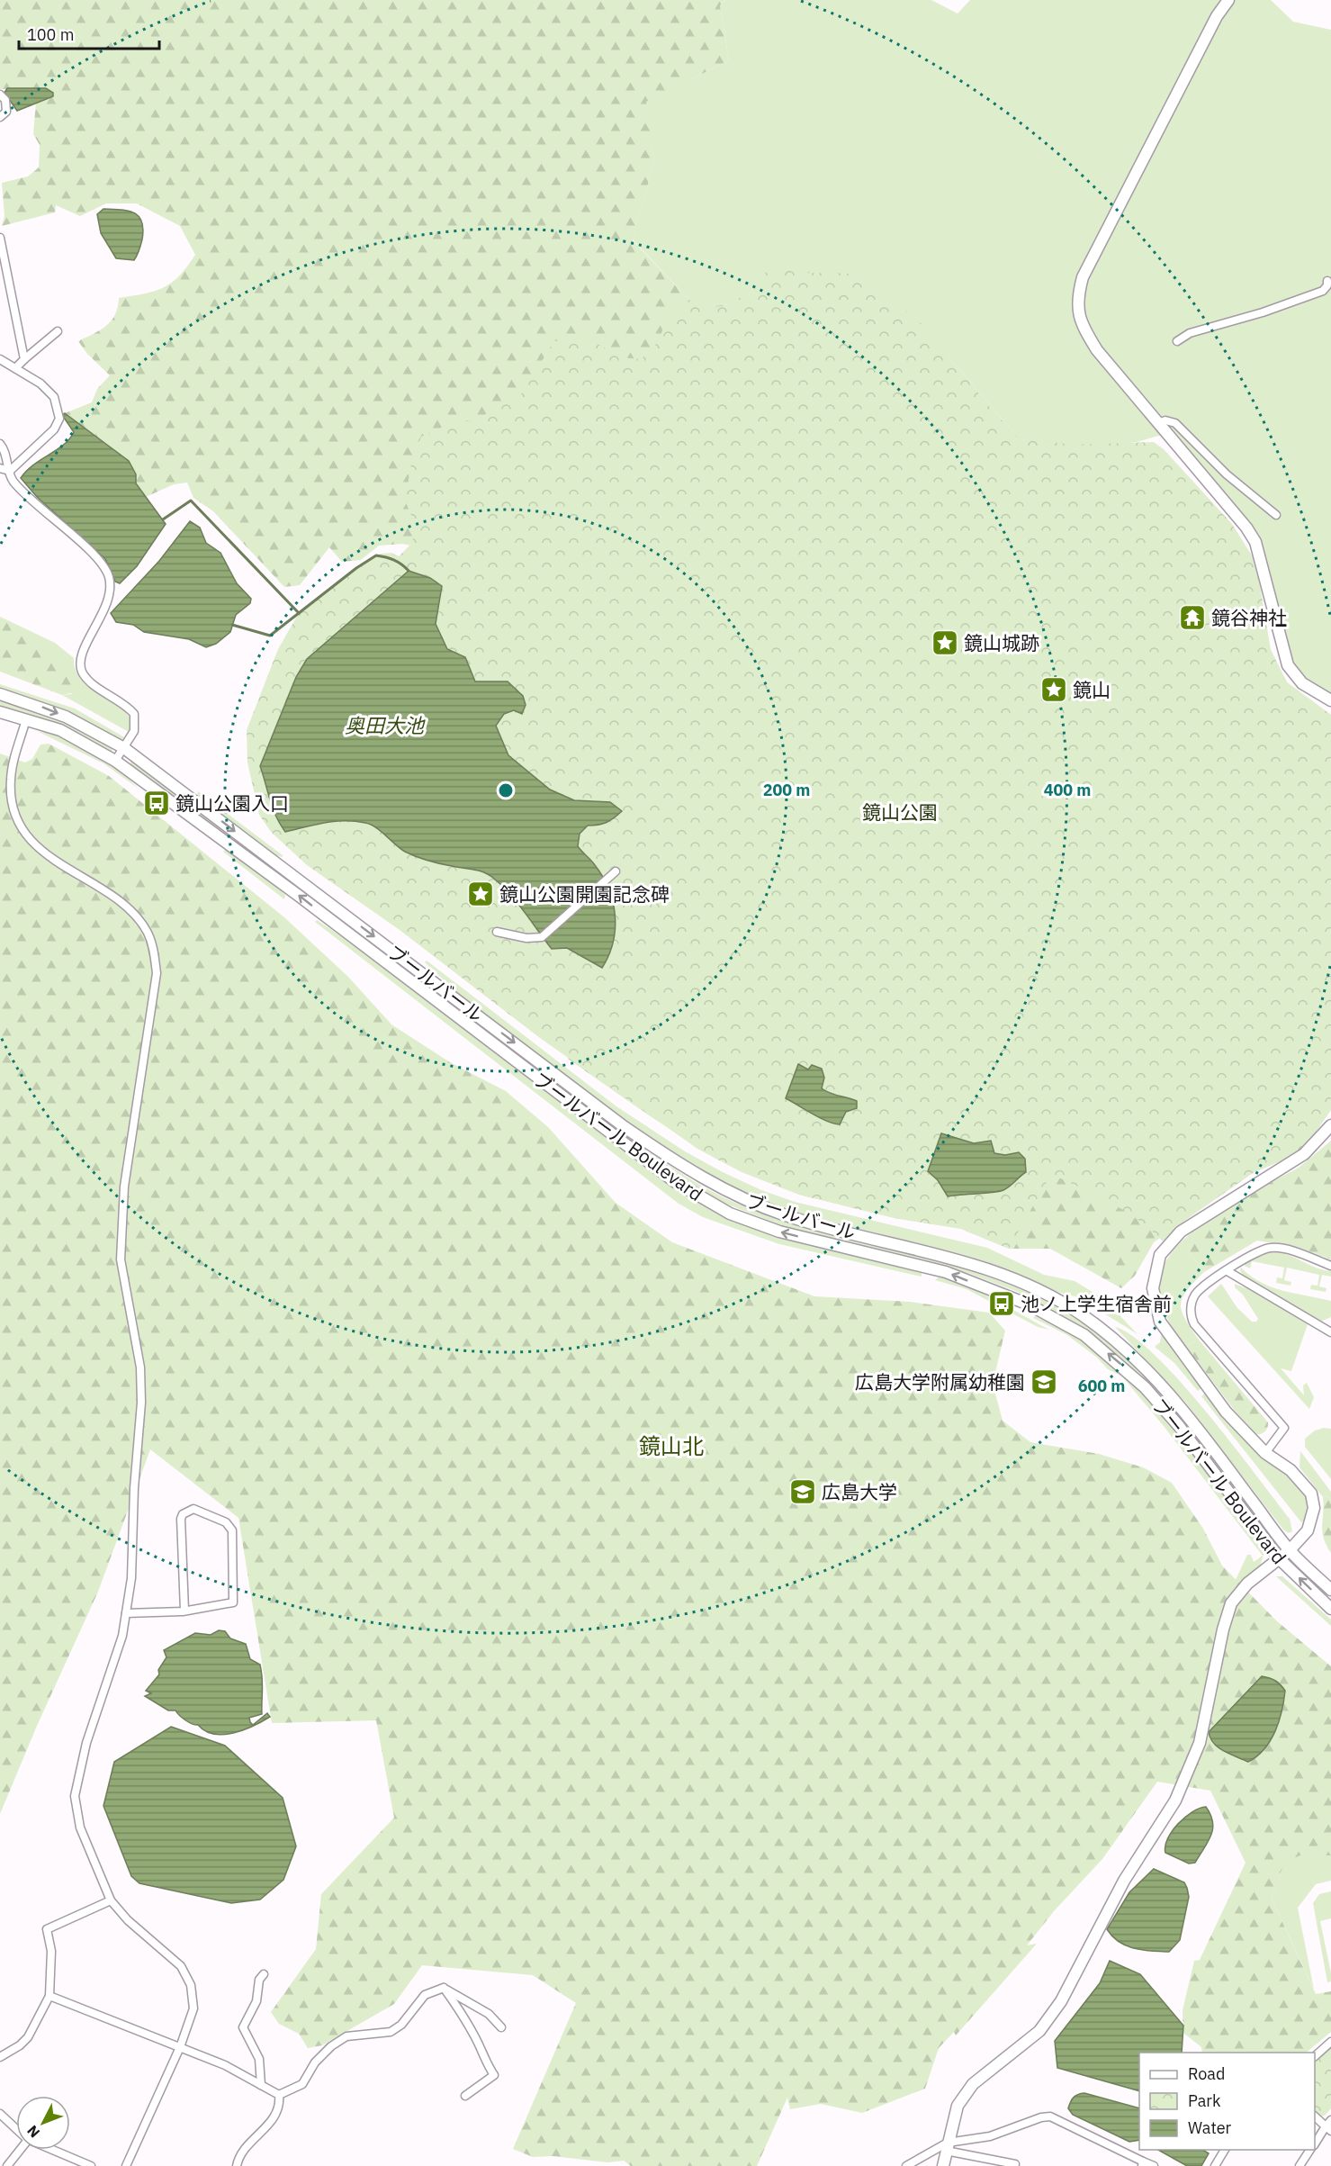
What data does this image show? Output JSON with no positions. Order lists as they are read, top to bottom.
{
  "streets": {
    "street": ["ブールバール", "ブールバール Boulevard"]
  },
  "one_way": ["ブールバール", "ブールバール Boulevard"],
  "districts": ["鏡山北"],
  "water": ["奥田大池"],
  "parks": ["鏡山公園"],
  "places": {
    "temple": ["鏡谷神社"],
    "place": ["鏡山城跡", "鏡山", "鏡山公園開園記念碑"],
    "bus stop": ["鏡山公園入口", "池ノ上学生宿舎前"],
    "school or university": ["広島大学附属幼稚園", "広島大学"]
  },
  "legend": ["Road", "Park", "Water"],
  "scale_bar": "100 m",
  "north": "bottom left",
  "rings": ["200 m", "400 m", "600 m"]
}
